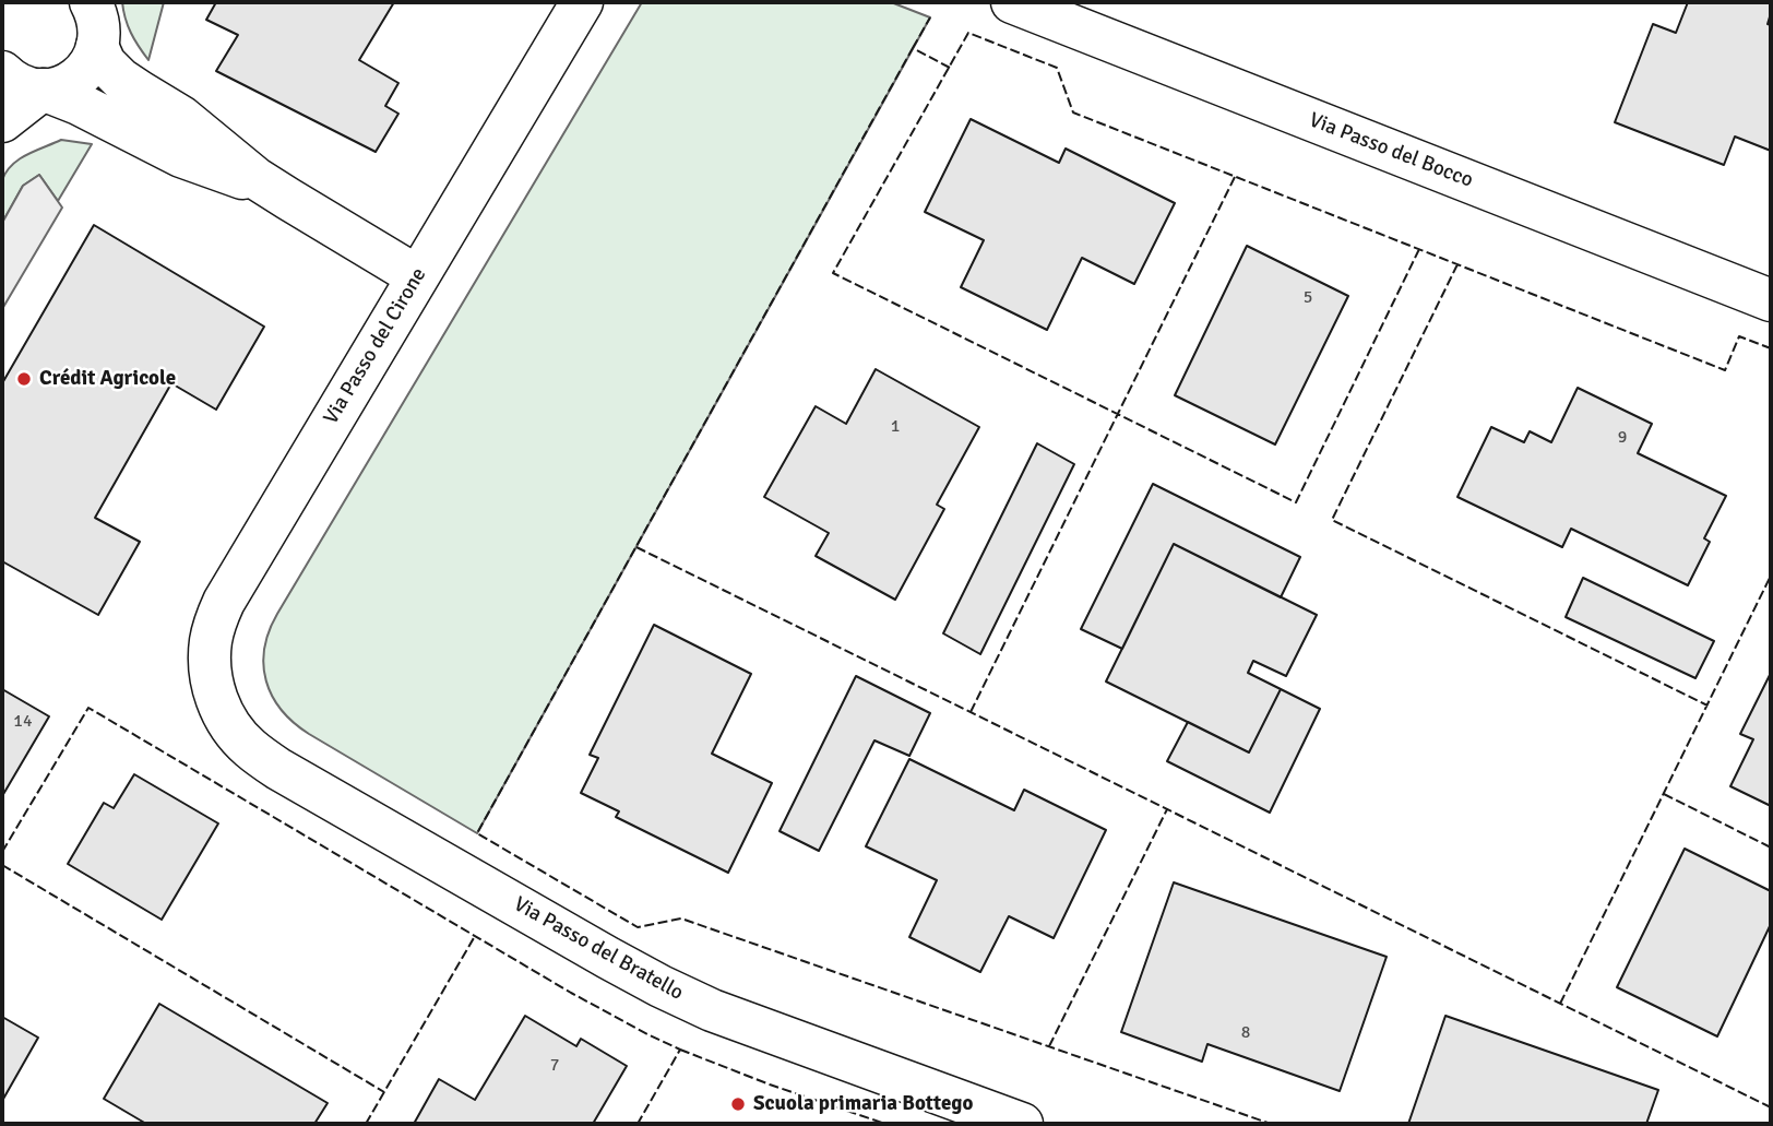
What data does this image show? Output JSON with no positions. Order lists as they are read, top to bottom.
{
  "streets": {
    "street": ["Via Passo del Bocco", "Via Passo del Cirone", "Via Passo del Bratello"]
  },
  "crossings": [
    ["Via Passo del Cirone", "Via Passo del Bratello"]
  ],
  "places": ["Crédit Agricole", "Scuola primaria Bottego"],
  "house_numbers": [
    "5",
    "1",
    "9",
    "14",
    "8",
    "7"
  ]
}
